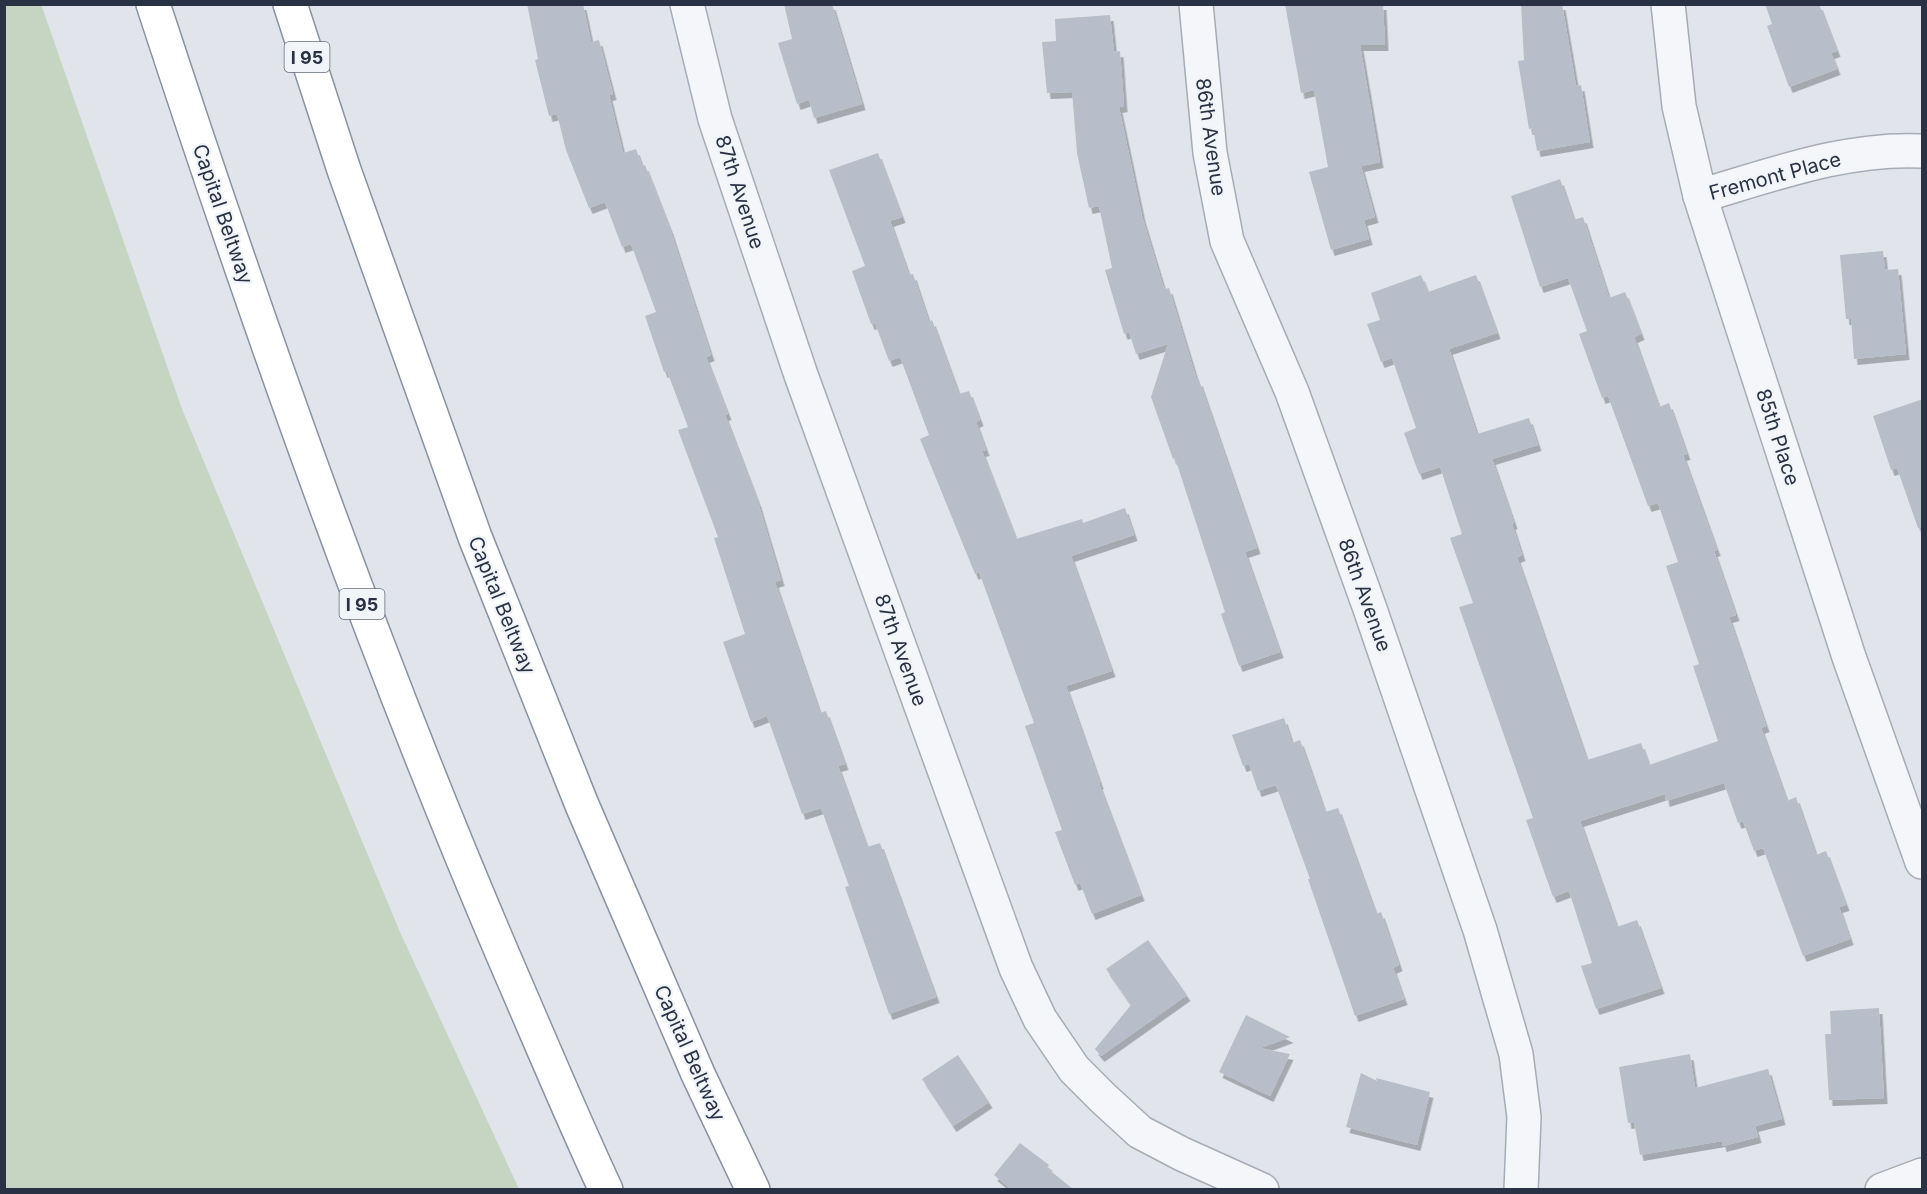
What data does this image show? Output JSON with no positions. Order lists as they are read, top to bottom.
{
  "streets": {
    "highway": ["I 95", "Capital Beltway"],
    "street": [
      "86th Avenue",
      "Fremont Place",
      "87th Avenue",
      "85th Place"
    ]
  },
  "crossings": [
    ["Fremont Place", "85th Place"]
  ]
}
